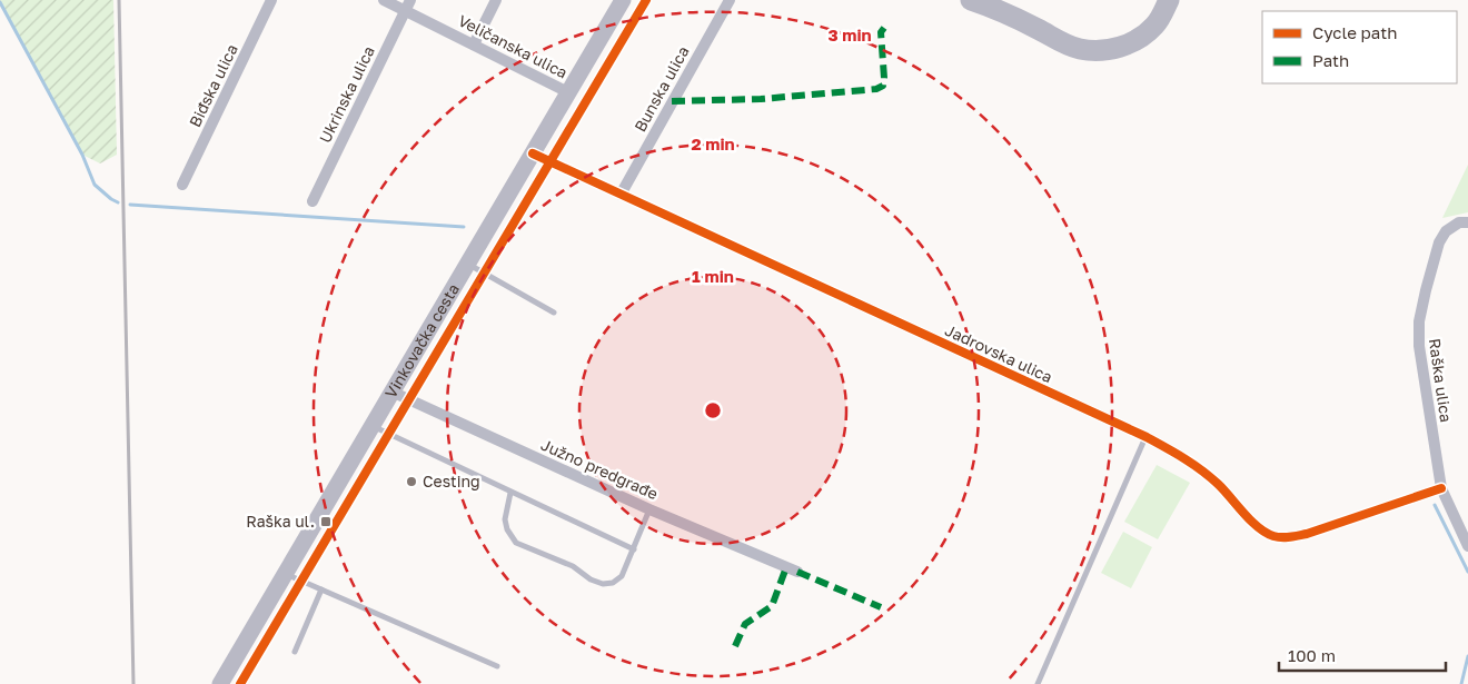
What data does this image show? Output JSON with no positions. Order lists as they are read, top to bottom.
{
  "streets": {
    "main road": ["Vinkovačka cesta"],
    "street": [
      "Veličanska ulica",
      "Biđska ulica",
      "Bunska ulica",
      "Ukrinska ulica",
      "Jadrovska ulica",
      "Raška ulica",
      "Južno predgrađe"
    ]
  },
  "crossings": [
    ["Veličanska ulica", "Ukrinska ulica"],
    ["Veličanska ulica", "Vinkovačka cesta"],
    ["Bunska ulica", "Jadrovska ulica"],
    ["Vinkovačka cesta", "Jadrovska ulica"],
    ["Vinkovačka cesta", "Južno predgrađe"],
    ["Jadrovska ulica", "Raška ulica"]
  ],
  "places": {
    "other": ["Cesting"],
    "transit": ["Raška ul."]
  },
  "legend": ["Cycle path", "Path"],
  "scale_bar": "100 m",
  "rings": ["3 min", "2 min", "1 min"]
}
